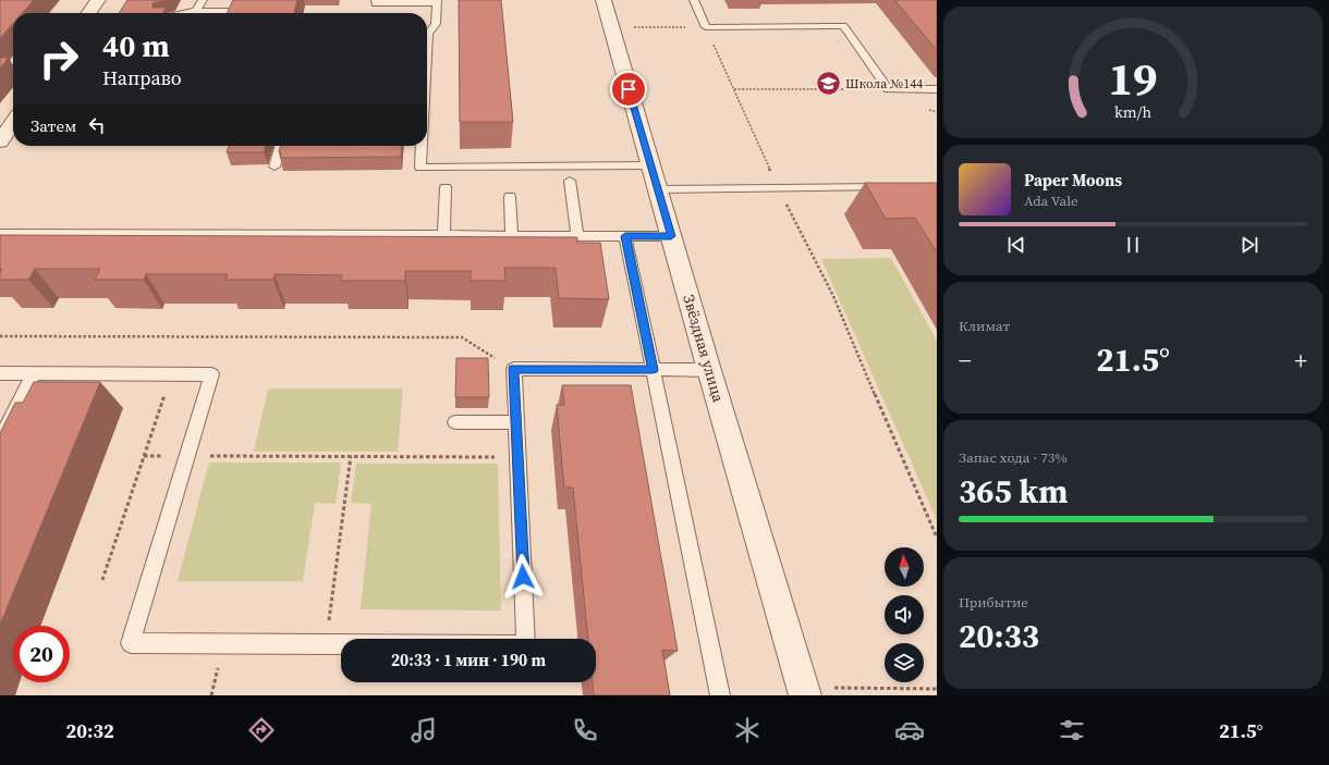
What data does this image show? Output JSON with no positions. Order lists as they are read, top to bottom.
{
  "streets": {
    "street": ["Звёздная улица"]
  },
  "places": {
    "school or university": ["Школа №144"]
  },
  "north": "top",
  "page": {
    "turn": ["40 m", "Направо"],
    "then": "Затем",
    "song": ["Paper Moons", "Ada Vale"],
    "tile": [
      "Климат",
      ["Запас хода · 73%", "365 km"],
      ["Прибытие", "20:33"]
    ],
    "heat": ["−", "21.5°", "+"],
    "limit": "20",
    "trip": "20:33 · 1 мин · 190 m",
    "tabs": ["20:32", "21.5°"],
    "gauge": ["19", "km/h"]
  }
}
